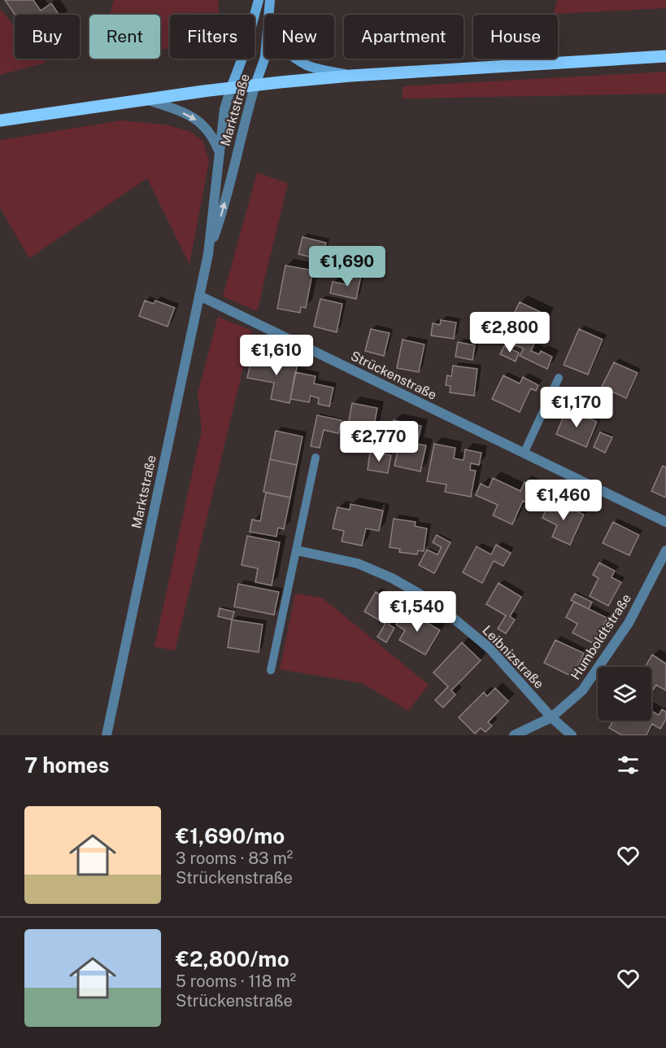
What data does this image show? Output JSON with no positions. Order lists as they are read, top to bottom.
{
  "streets": {
    "main road": ["Marktstraße"],
    "street": ["Strückenstraße", "Humboldtstraße", "Leibnizstraße"]
  },
  "crossings": [
    ["Marktstraße", "Strückenstraße"],
    ["Humboldtstraße", "Leibnizstraße"]
  ],
  "page": {
    "chip": [
      "Buy",
      "Rent",
      "Filters",
      "New",
      "Apartment",
      "House"
    ],
    "price": [
      "€1,690",
      "€2,800",
      "€1,610",
      "€1,170",
      "€2,770",
      "€1,460",
      "€1,540"
    ],
    "heading": "7 homes",
    "list": [
      {
        "name": "€1,690/mo",
        "note": "3 rooms · 83 m² · Strückenstraße"
      },
      {
        "name": "€2,800/mo",
        "note": "5 rooms · 118 m² · Strückenstraße"
      }
    ]
  }
}
